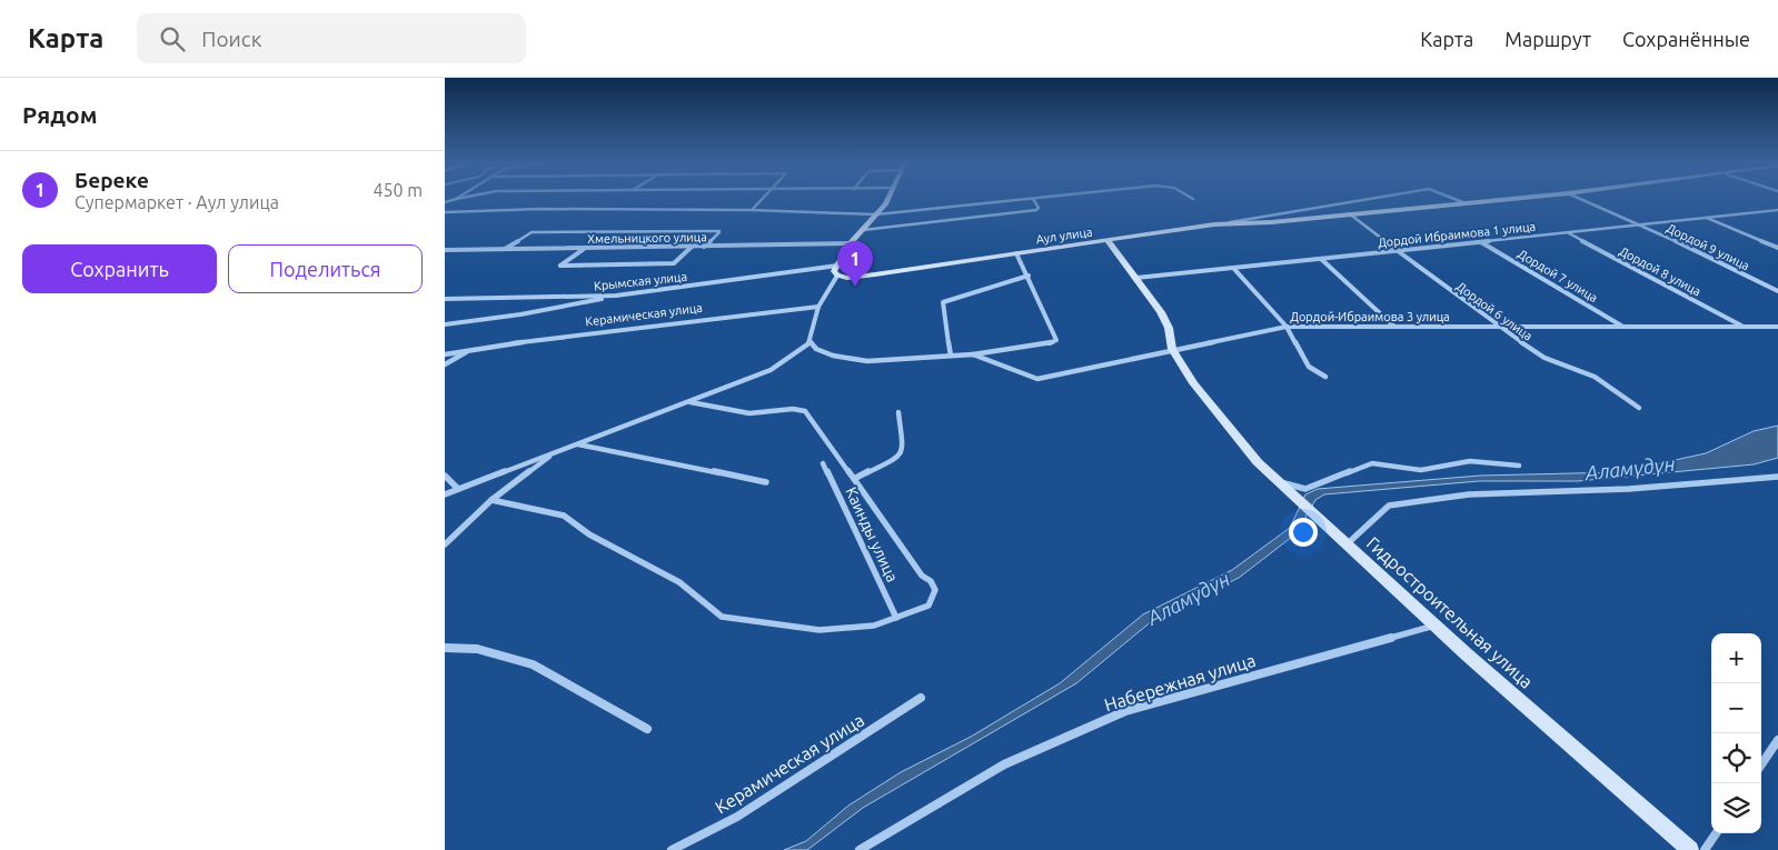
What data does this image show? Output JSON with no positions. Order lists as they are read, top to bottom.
{
  "streets": {
    "main road": ["Аул улица", "Гидростроительная улица"],
    "street": [
      "Дордой Ибраимова 1 улица",
      "Хмельницкого улица",
      "Дордой 9 улица",
      "Дордой 8 улица",
      "Дордой 7 улица",
      "Крымская улица",
      "Дордой 6 улица",
      "Керамическая улица",
      "Дордой-Ибраимова 3 улица",
      "Каинды улица",
      "Набережная улица"
    ]
  },
  "crossings": [
    ["Дордой Ибраимова 1 улица", "Дордой 9 улица"],
    ["Дордой Ибраимова 1 улица", "Дордой 8 улица"],
    ["Дордой Ибраимова 1 улица", "Дордой 7 улица"],
    ["Дордой Ибраимова 1 улица", "Дордой 6 улица"],
    ["Дордой 8 улица", "Дордой-Ибраимова 3 улица"],
    ["Дордой 7 улица", "Дордой-Ибраимова 3 улица"],
    ["Дордой 6 улица", "Дордой-Ибраимова 3 улица"],
    ["Гидростроительная улица", "Набережная улица"]
  ],
  "water": ["Аламүдүн"],
  "page": {
    "header": "Карта",
    "search": "Поиск",
    "nav": ["Карта", "Маршрут", "Сохранённые"],
    "heading": "Рядом",
    "list": [
      {
        "mark": "1",
        "name": "Береке",
        "note": "Супермаркет · Аул улица",
        "value": "450 m"
      }
    ],
    "buttons": ["Сохранить", "Поделиться"],
    "pins": "1",
    "map_buttons": ["+", "−"]
  }
}
